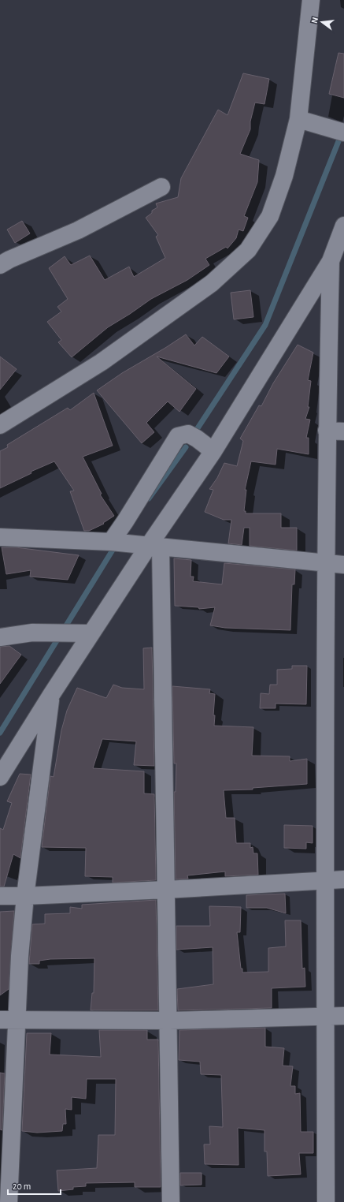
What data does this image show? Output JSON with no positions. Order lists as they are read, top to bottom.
{
  "scale_bar": "20 m",
  "north": "left"
}
